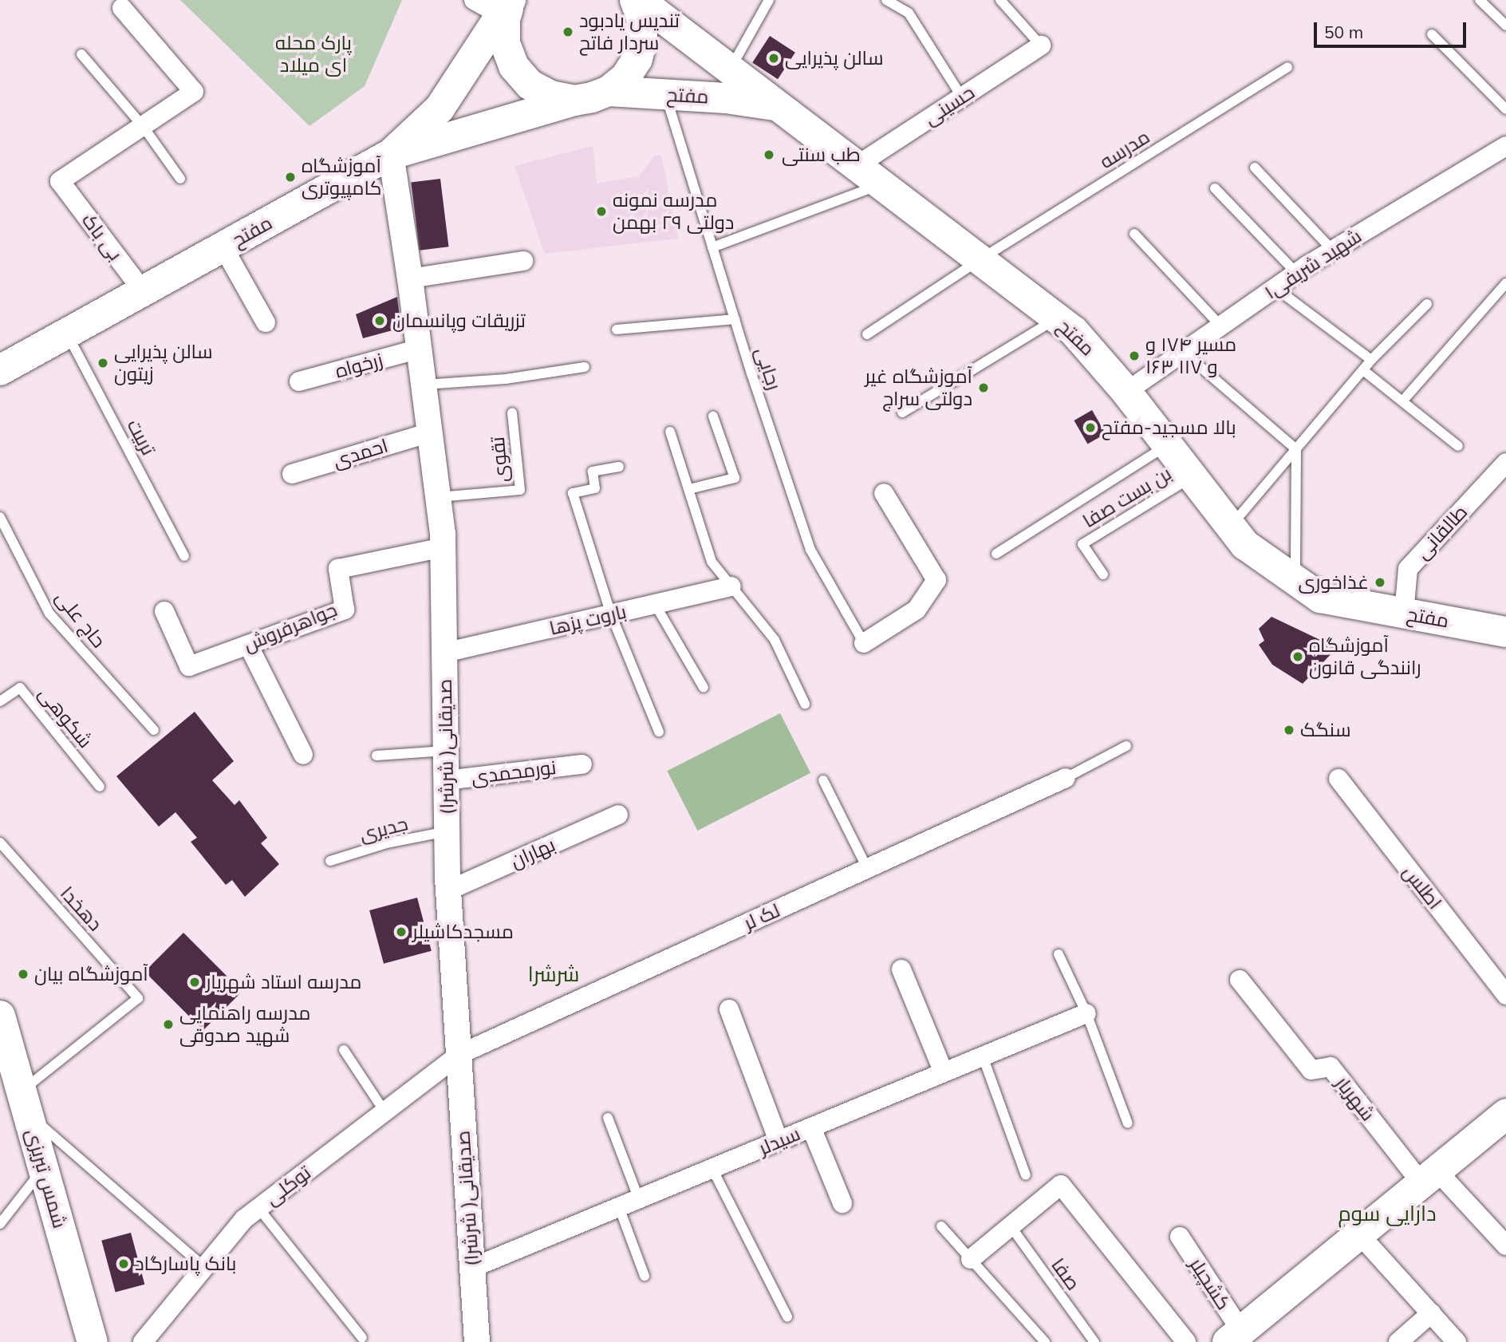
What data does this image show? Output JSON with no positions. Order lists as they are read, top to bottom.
{
  "streets": {
    "main road": ["مفتح", "شمس تبریزی"],
    "street": [
      "حسینی",
      "بی باک",
      "شهید شریفی۱",
      "زرخواه",
      "احمدی",
      "طالقانی",
      "باروت پزها",
      "جواهرفروش",
      "(شرشرا )صدیقانی",
      "نورمحمدی",
      "بهاران",
      "اطلس",
      "لک لر",
      "شهریار",
      "سیدلر",
      "توکلی",
      "کشچیلر"
    ],
    "lane": [
      "مدرسه",
      "رجایی",
      "تربیت",
      "تقوی",
      "بن بست صفا",
      "حاج علی",
      "شکوهی",
      "جدیری",
      "دهخدا",
      "صفا"
    ]
  },
  "crossings": [
    ["مفتح", "حسینی"],
    ["مفتح", "مدرسه"],
    ["مفتح", "بی باک"],
    ["مفتح", "شهید شریفی۱"],
    ["مفتح", "رجایی"],
    ["مفتح", "تربیت"],
    ["مفتح", "بن بست صفا"],
    ["مفتح", "طالقانی"],
    ["مفتح", "(شرشرا )صدیقانی"],
    ["زرخواه", "(شرشرا )صدیقانی"],
    ["احمدی", "(شرشرا )صدیقانی"],
    ["تقوی", "(شرشرا )صدیقانی"],
    ["باروت پزها", "(شرشرا )صدیقانی"],
    ["جواهرفروش", "(شرشرا )صدیقانی"],
    ["(شرشرا )صدیقانی", "نورمحمدی"],
    ["(شرشرا )صدیقانی", "جدیری"],
    ["(شرشرا )صدیقانی", "بهاران"],
    ["(شرشرا )صدیقانی", "لک لر"],
    ["(شرشرا )صدیقانی", "سیدلر"],
    ["(شرشرا )صدیقانی", "توکلی"],
    ["دهخدا", "شمس تبریزی"],
    ["لک لر", "توکلی"]
  ],
  "districts": ["شرشرا", "دارایی سوم"],
  "parks": ["پارک محله ای میلاد"],
  "places": [
    "تندیس یادبود سردار فاتح",
    "سالن پذیرایی",
    "طب سنتی",
    "آموزشگاه کامپیوتری",
    "مدرسه نمونه دولتی ۲۹ بهمن",
    "تزریقات وپانسمان",
    "مسیر ۱۷۴ و ۱۶۳ و ۱۱۷",
    "سالن پذیرایی زیتون",
    "آموزشگاه غیر دولتی سراج",
    "بالا مسجید-مفتح",
    "غذاخوری",
    "آموزشگاه رانندگی قانون",
    "سنگک",
    "مسجدکاشیلر",
    "آموزشگاه بیان",
    "مدرسه استاد شهریار",
    "مدرسه راهنمایی شهید صدوقی",
    "بانک پاسارگاد"
  ],
  "scale_bar": "50 m"
}
